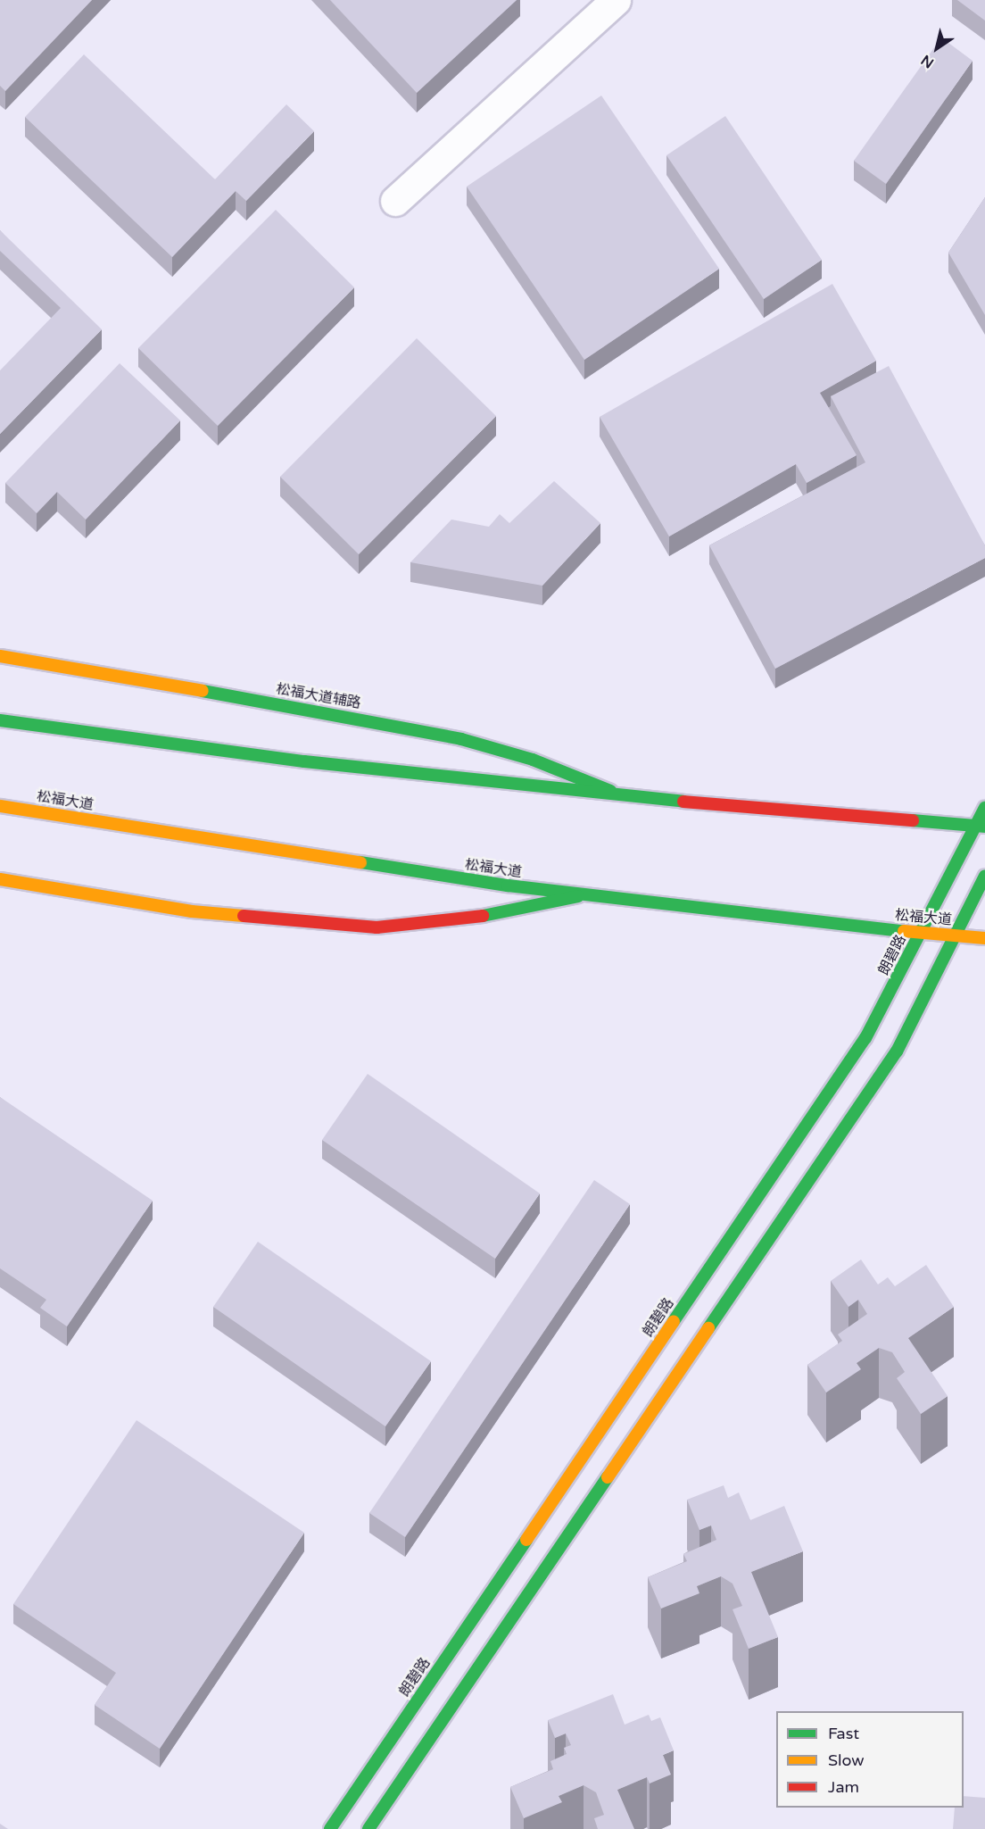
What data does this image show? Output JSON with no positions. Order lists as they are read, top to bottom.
{
  "streets": {
    "main road": ["松福大道辅路", "松福大道", "朗碧路"]
  },
  "crossings": [
    ["松福大道", "朗碧路"]
  ],
  "legend": ["Fast", "Slow", "Jam"],
  "north": "bottom left"
}
